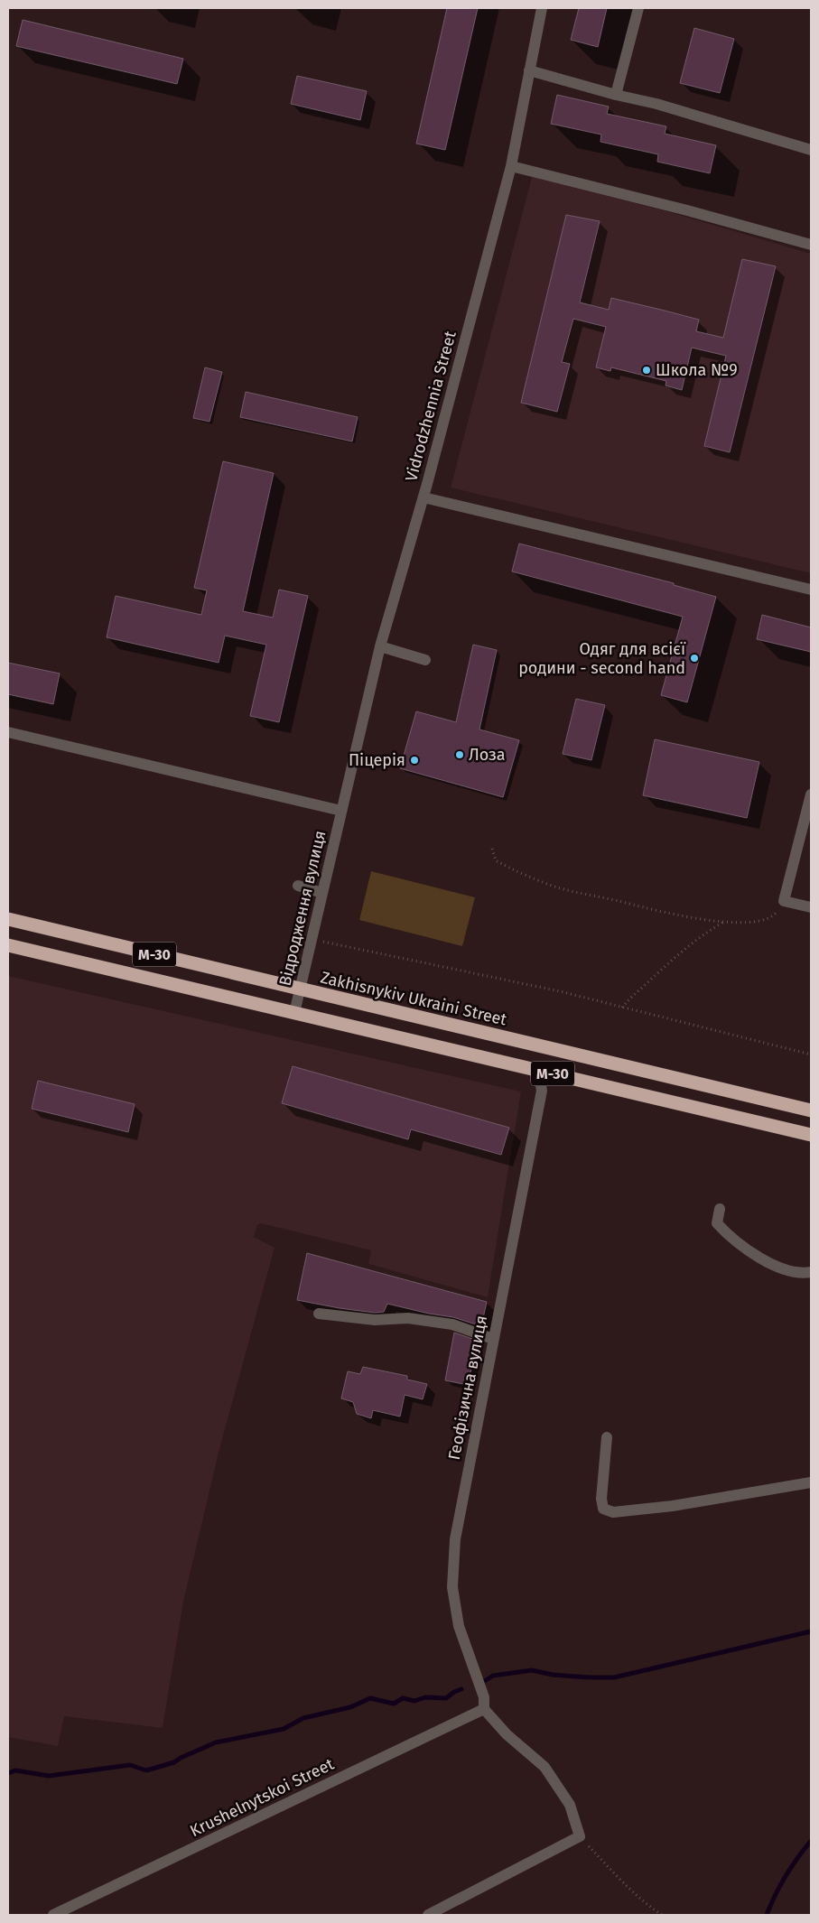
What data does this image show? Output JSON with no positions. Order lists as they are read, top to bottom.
{
  "streets": {
    "highway": ["М-30", "Zakhisnykiv Ukraini Street"],
    "street": [
      "Vidrodzhennia Street",
      "Відродження вулиця",
      "Геофізична вулиця",
      "Krushelnytskoi Street"
    ]
  },
  "crossings": [
    ["Vidrodzhennia Street", "Відродження вулиця"],
    ["Відродження вулиця", "М-30"],
    ["Відродження вулиця", "Zakhisnykiv Ukraini Street"],
    ["М-30", "Геофізична вулиця"],
    ["Геофізична вулиця", "Krushelnytskoi Street"]
  ],
  "places": [
    "Школа №9",
    "Одяг для всієї родини - second hand",
    "Лоза",
    "Піцерія"
  ]
}
